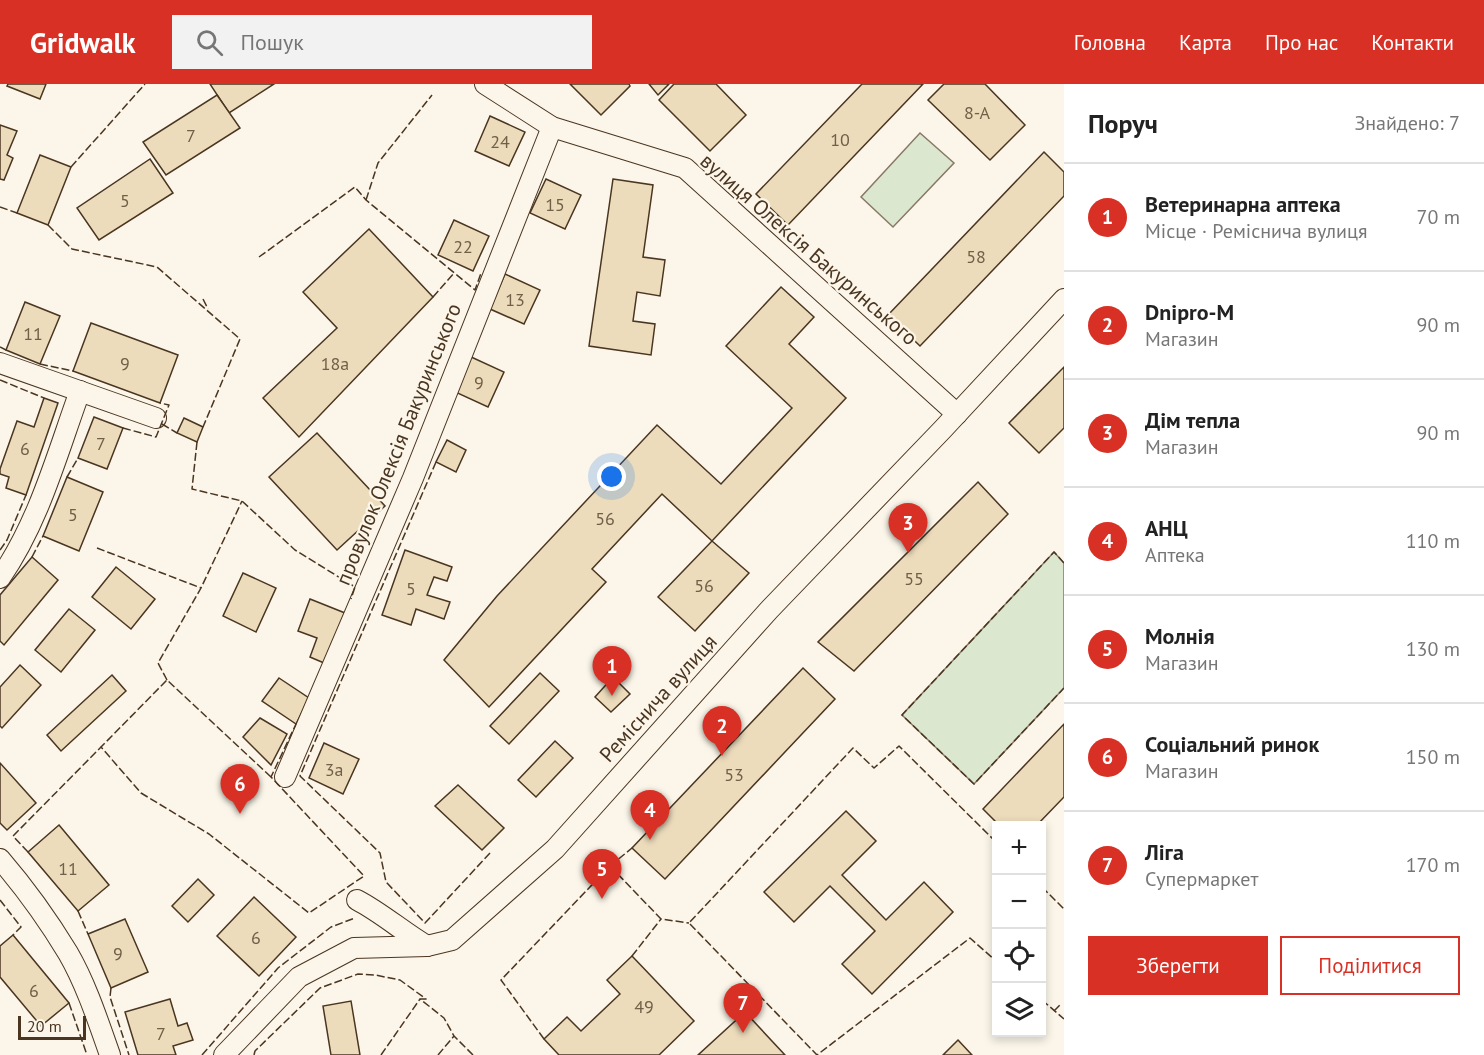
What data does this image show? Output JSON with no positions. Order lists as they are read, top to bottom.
{
  "streets": {
    "street": ["вулиця Олексія Бакуринського", "провулок Олексія Бакуринського", "Реміснича вулиця"]
  },
  "crossings": [
    ["вулиця Олексія Бакуринського", "провулок Олексія Бакуринського"],
    ["вулиця Олексія Бакуринського", "Реміснича вулиця"]
  ],
  "house_numbers": [
    "8-А",
    "7",
    "10",
    "24",
    "5",
    "15",
    "22",
    "58",
    "13",
    "11",
    "9",
    "18а",
    "9",
    "7",
    "6",
    "5",
    "56",
    "55",
    "56",
    "5",
    "3а",
    "53",
    "11",
    "6",
    "9",
    "6",
    "49",
    "7"
  ],
  "scale_bar": "20 m",
  "page": {
    "header": "Gridwalk",
    "search": "Пошук",
    "nav": [
      "Головна",
      "Карта",
      "Про нас",
      "Контакти"
    ],
    "heading": ["Поруч", "Знайдено: 7"],
    "list": [
      {
        "mark": "1",
        "name": "Ветеринарна аптека",
        "note": "Місце · Реміснича вулиця",
        "value": "70 m"
      },
      {
        "mark": "2",
        "name": "Dnipro-M",
        "note": "Магазин",
        "value": "90 m"
      },
      {
        "mark": "3",
        "name": "Дім тепла",
        "note": "Магазин",
        "value": "90 m"
      },
      {
        "mark": "4",
        "name": "АНЦ",
        "note": "Аптека",
        "value": "110 m"
      },
      {
        "mark": "5",
        "name": "Молнія",
        "note": "Магазин",
        "value": "130 m"
      },
      {
        "mark": "6",
        "name": "Соціальний ринок",
        "note": "Магазин",
        "value": "150 m"
      },
      {
        "mark": "7",
        "name": "Ліга",
        "note": "Супермаркет",
        "value": "170 m"
      }
    ],
    "pins": [
      "3",
      "1",
      "2",
      "6",
      "4",
      "5",
      "7"
    ],
    "map_buttons": ["+", "−"],
    "buttons": ["Зберегти", "Поділитися"],
    "scale": "20 m"
  }
}
